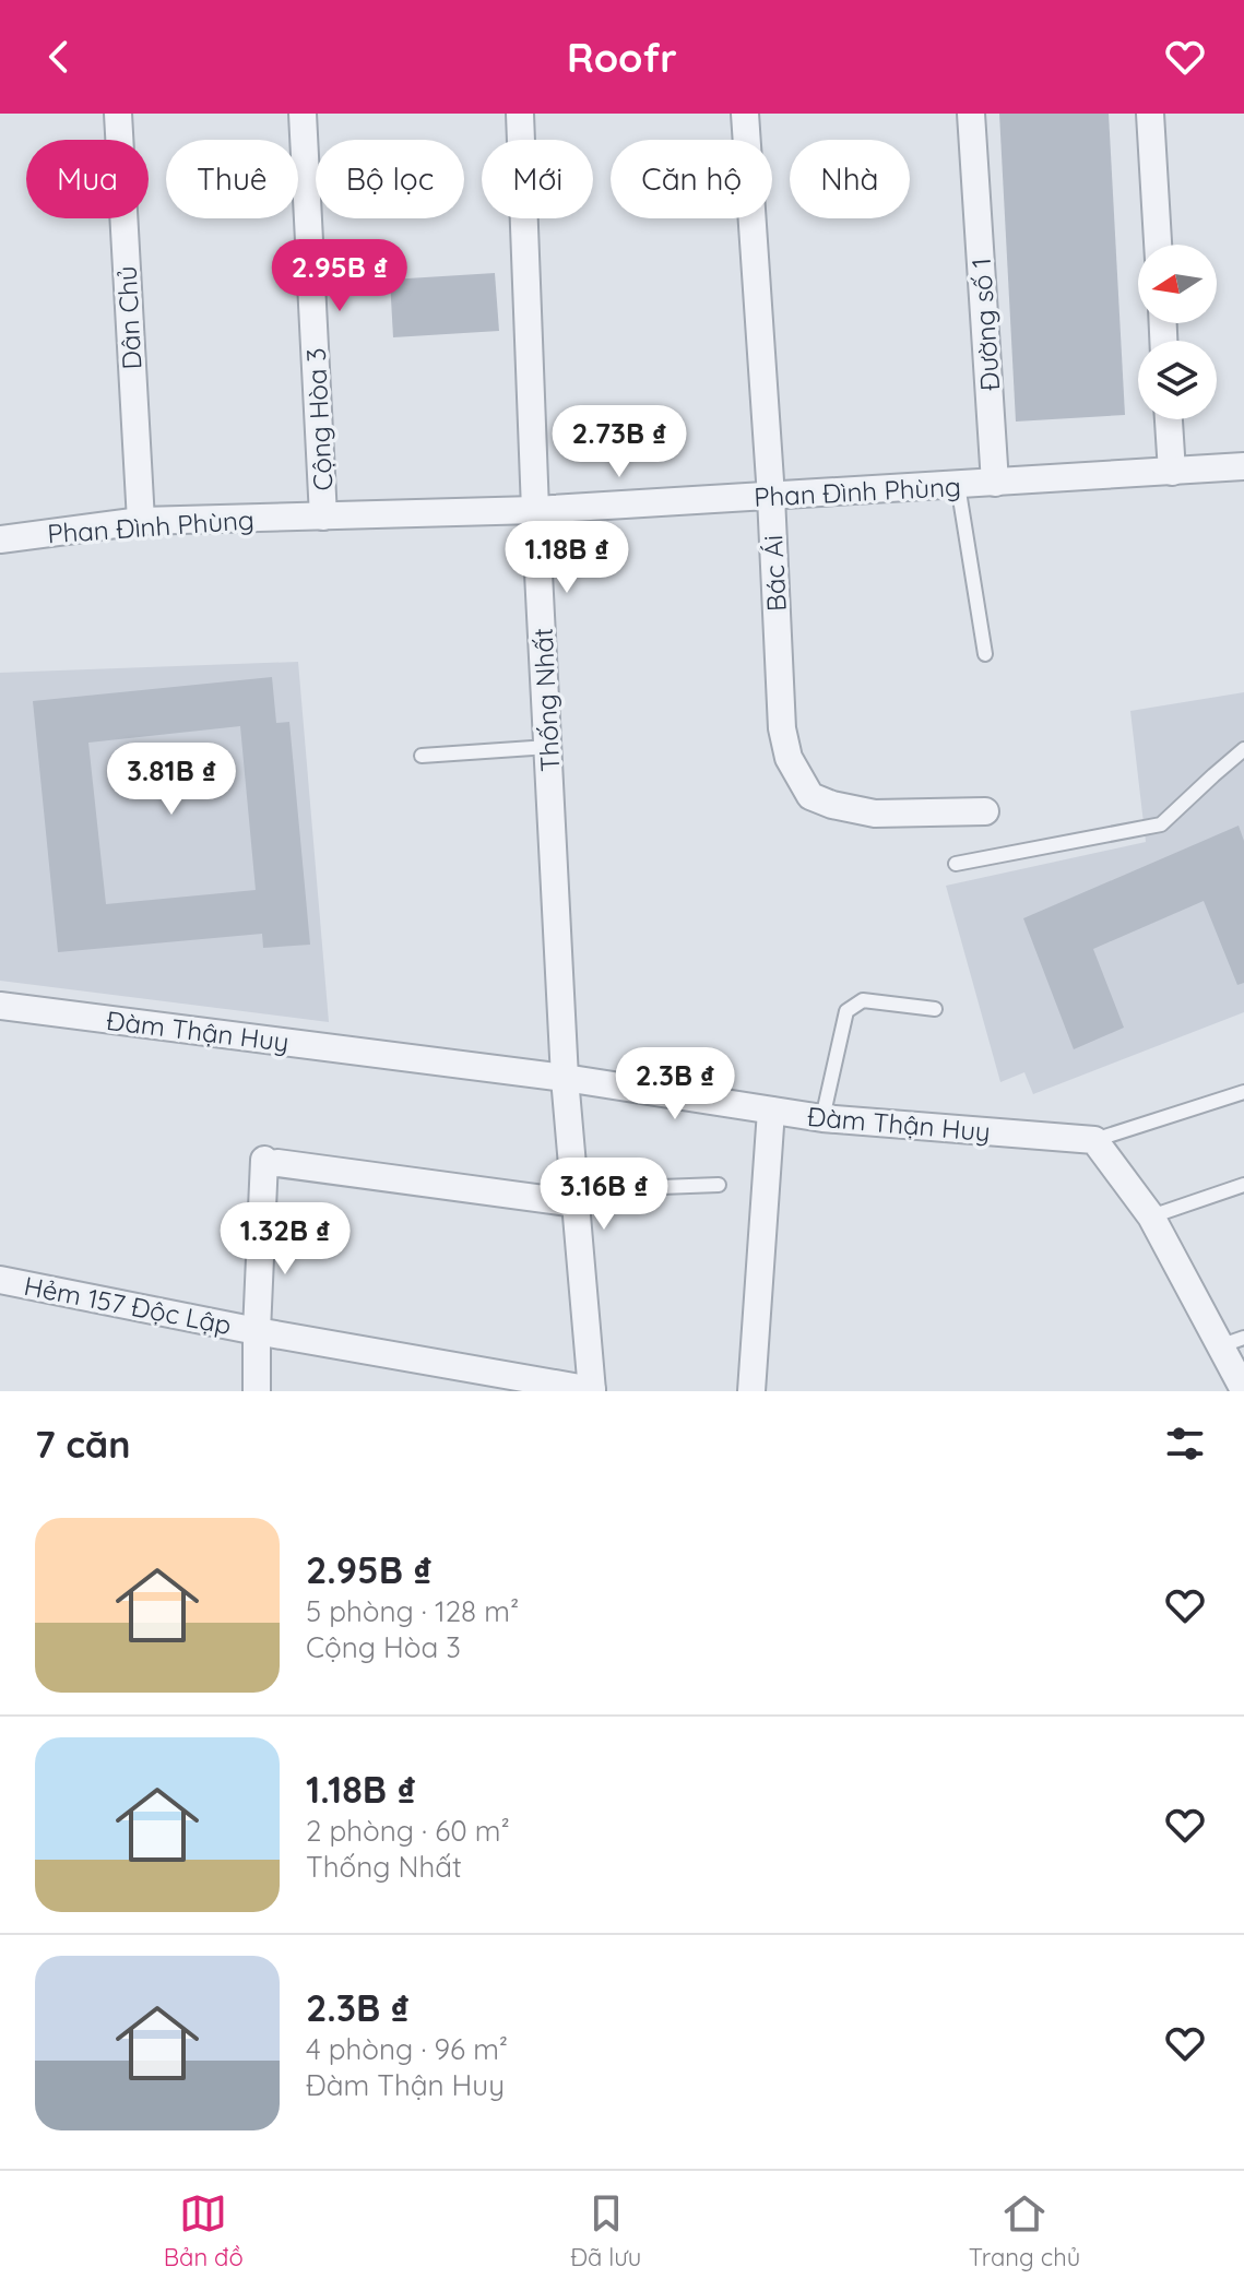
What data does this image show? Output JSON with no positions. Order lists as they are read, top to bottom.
{
  "streets": {
    "street": [
      "Dân Chủ",
      "Đường số 1",
      "Cộng Hòa 3",
      "Phan Đình Phùng",
      "Bác Ái",
      "Thống Nhất",
      "Đàm Thận Huy",
      "Hẻm 157 Độc Lập"
    ]
  },
  "crossings": [
    ["Dân Chủ", "Phan Đình Phùng"],
    ["Đường số 1", "Phan Đình Phùng"],
    ["Cộng Hòa 3", "Phan Đình Phùng"],
    ["Phan Đình Phùng", "Bác Ái"],
    ["Phan Đình Phùng", "Thống Nhất"],
    ["Thống Nhất", "Đàm Thận Huy"],
    ["Thống Nhất", "Hẻm 157 Độc Lập"]
  ],
  "north": "left",
  "page": {
    "header": "Roofr",
    "chip": [
      "Mua",
      "Thuê",
      "Bộ lọc",
      "Mới",
      "Căn hộ",
      "Nhà"
    ],
    "price": [
      "2.95B ₫",
      "2.73B ₫",
      "1.18B ₫",
      "3.81B ₫",
      "2.3B ₫",
      "3.16B ₫",
      "1.32B ₫"
    ],
    "heading": "7 căn",
    "list": [
      {
        "name": "2.95B ₫",
        "note": "5 phòng · 128 m² · Cộng Hòa 3"
      },
      {
        "name": "1.18B ₫",
        "note": "2 phòng · 60 m² · Thống Nhất"
      },
      {
        "name": "2.3B ₫",
        "note": "4 phòng · 96 m² · Đàm Thận Huy"
      }
    ],
    "tabs": ["Bản đồ", "Đã lưu", "Trang chủ"]
  }
}
